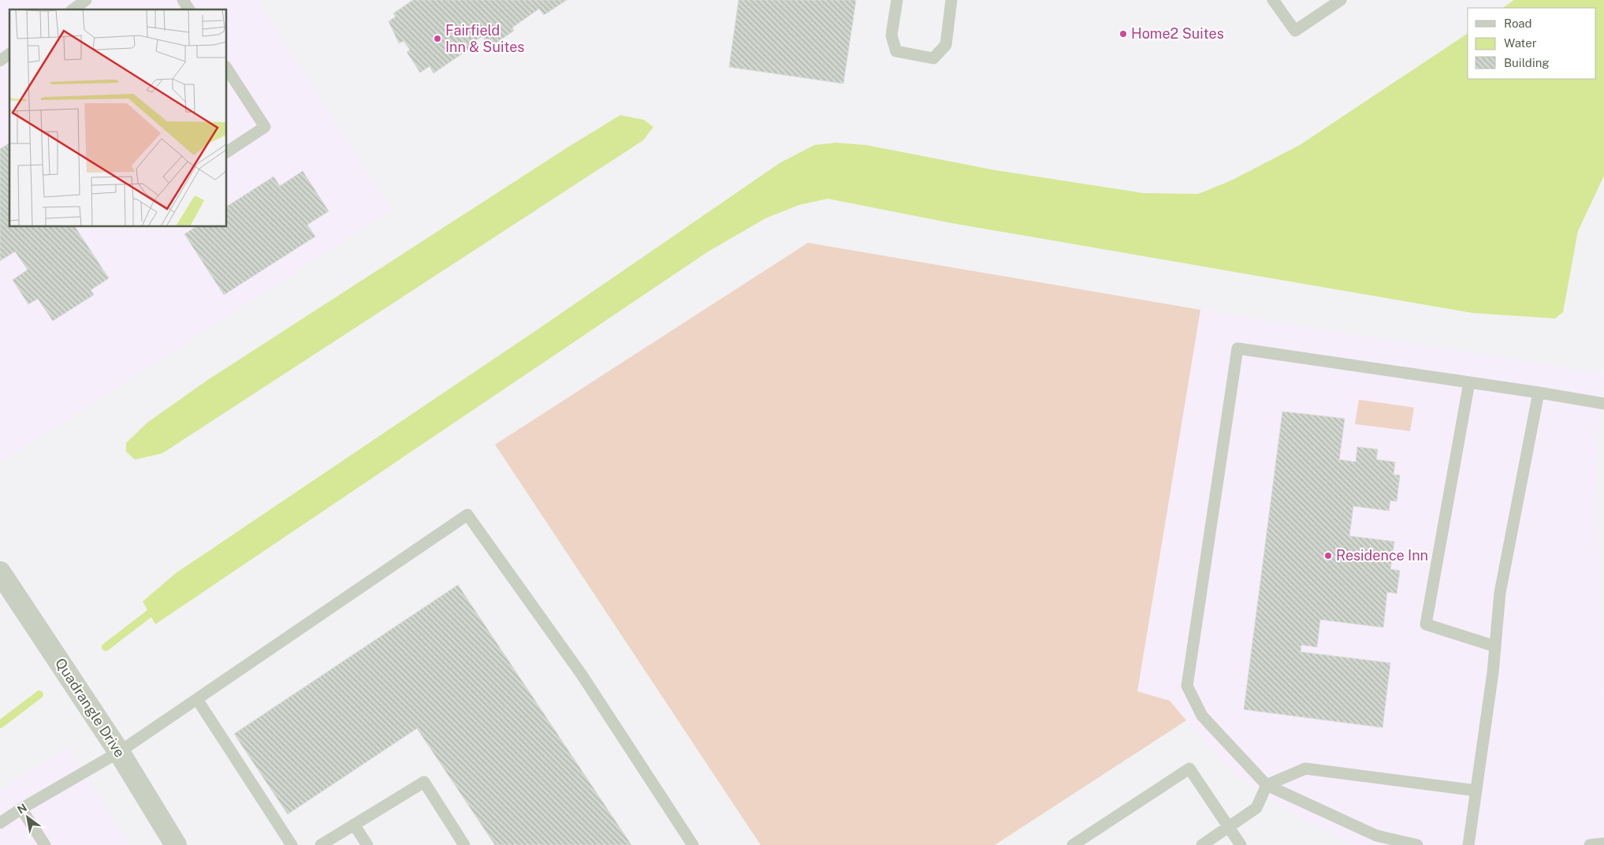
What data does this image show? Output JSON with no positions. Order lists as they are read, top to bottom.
{
  "streets": {
    "street": ["Quadrangle Drive"]
  },
  "places": ["Home2 Suites", "Fairfield Inn & Suites", "Residence Inn"],
  "legend": ["Road", "Water", "Building"],
  "north": "top left"
}
